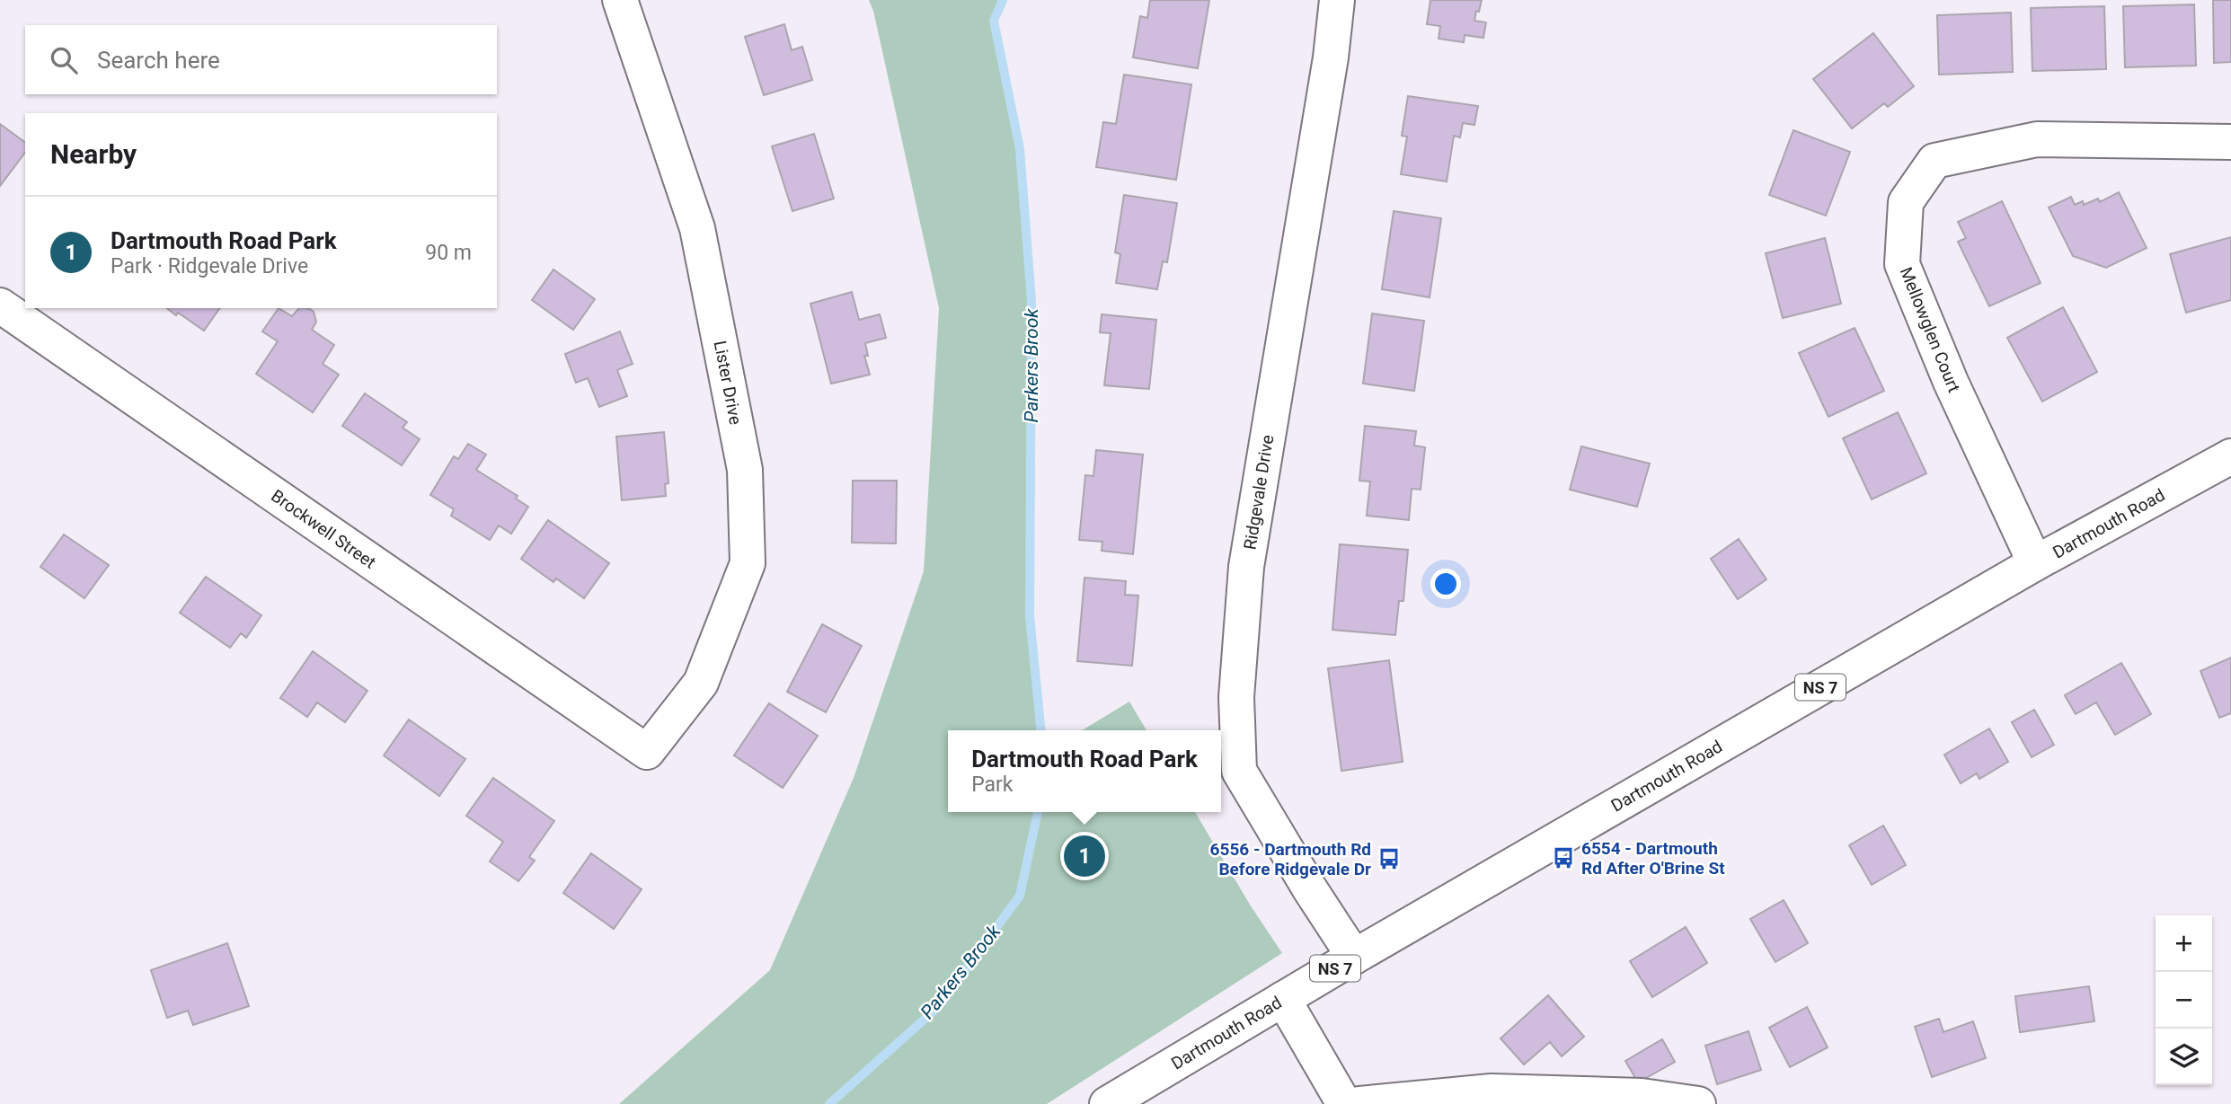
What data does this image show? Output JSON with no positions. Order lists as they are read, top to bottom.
{
  "streets": {
    "street": [
      "Mellowglen Court",
      "Lister Drive",
      "Ridgevale Drive",
      "Dartmouth Road",
      "Brockwell Street",
      "NS 7"
    ]
  },
  "crossings": [
    ["Mellowglen Court", "Dartmouth Road"],
    ["Lister Drive", "Brockwell Street"],
    ["Ridgevale Drive", "Dartmouth Road"]
  ],
  "water": ["Parkers Brook"],
  "places": {
    "bus stop": ["6554 - Dartmouth Rd After O'Brine St", "6556 - Dartmouth Rd Before Ridgevale Dr"]
  },
  "page": {
    "search": "Search here",
    "heading": "Nearby",
    "list": [
      {
        "mark": "1",
        "name": "Dartmouth Road Park",
        "note": "Park · Ridgevale Drive",
        "value": "90 m"
      }
    ],
    "popup": ["Dartmouth Road Park", "Park"],
    "pins": "1",
    "map_buttons": ["+", "−"]
  }
}
